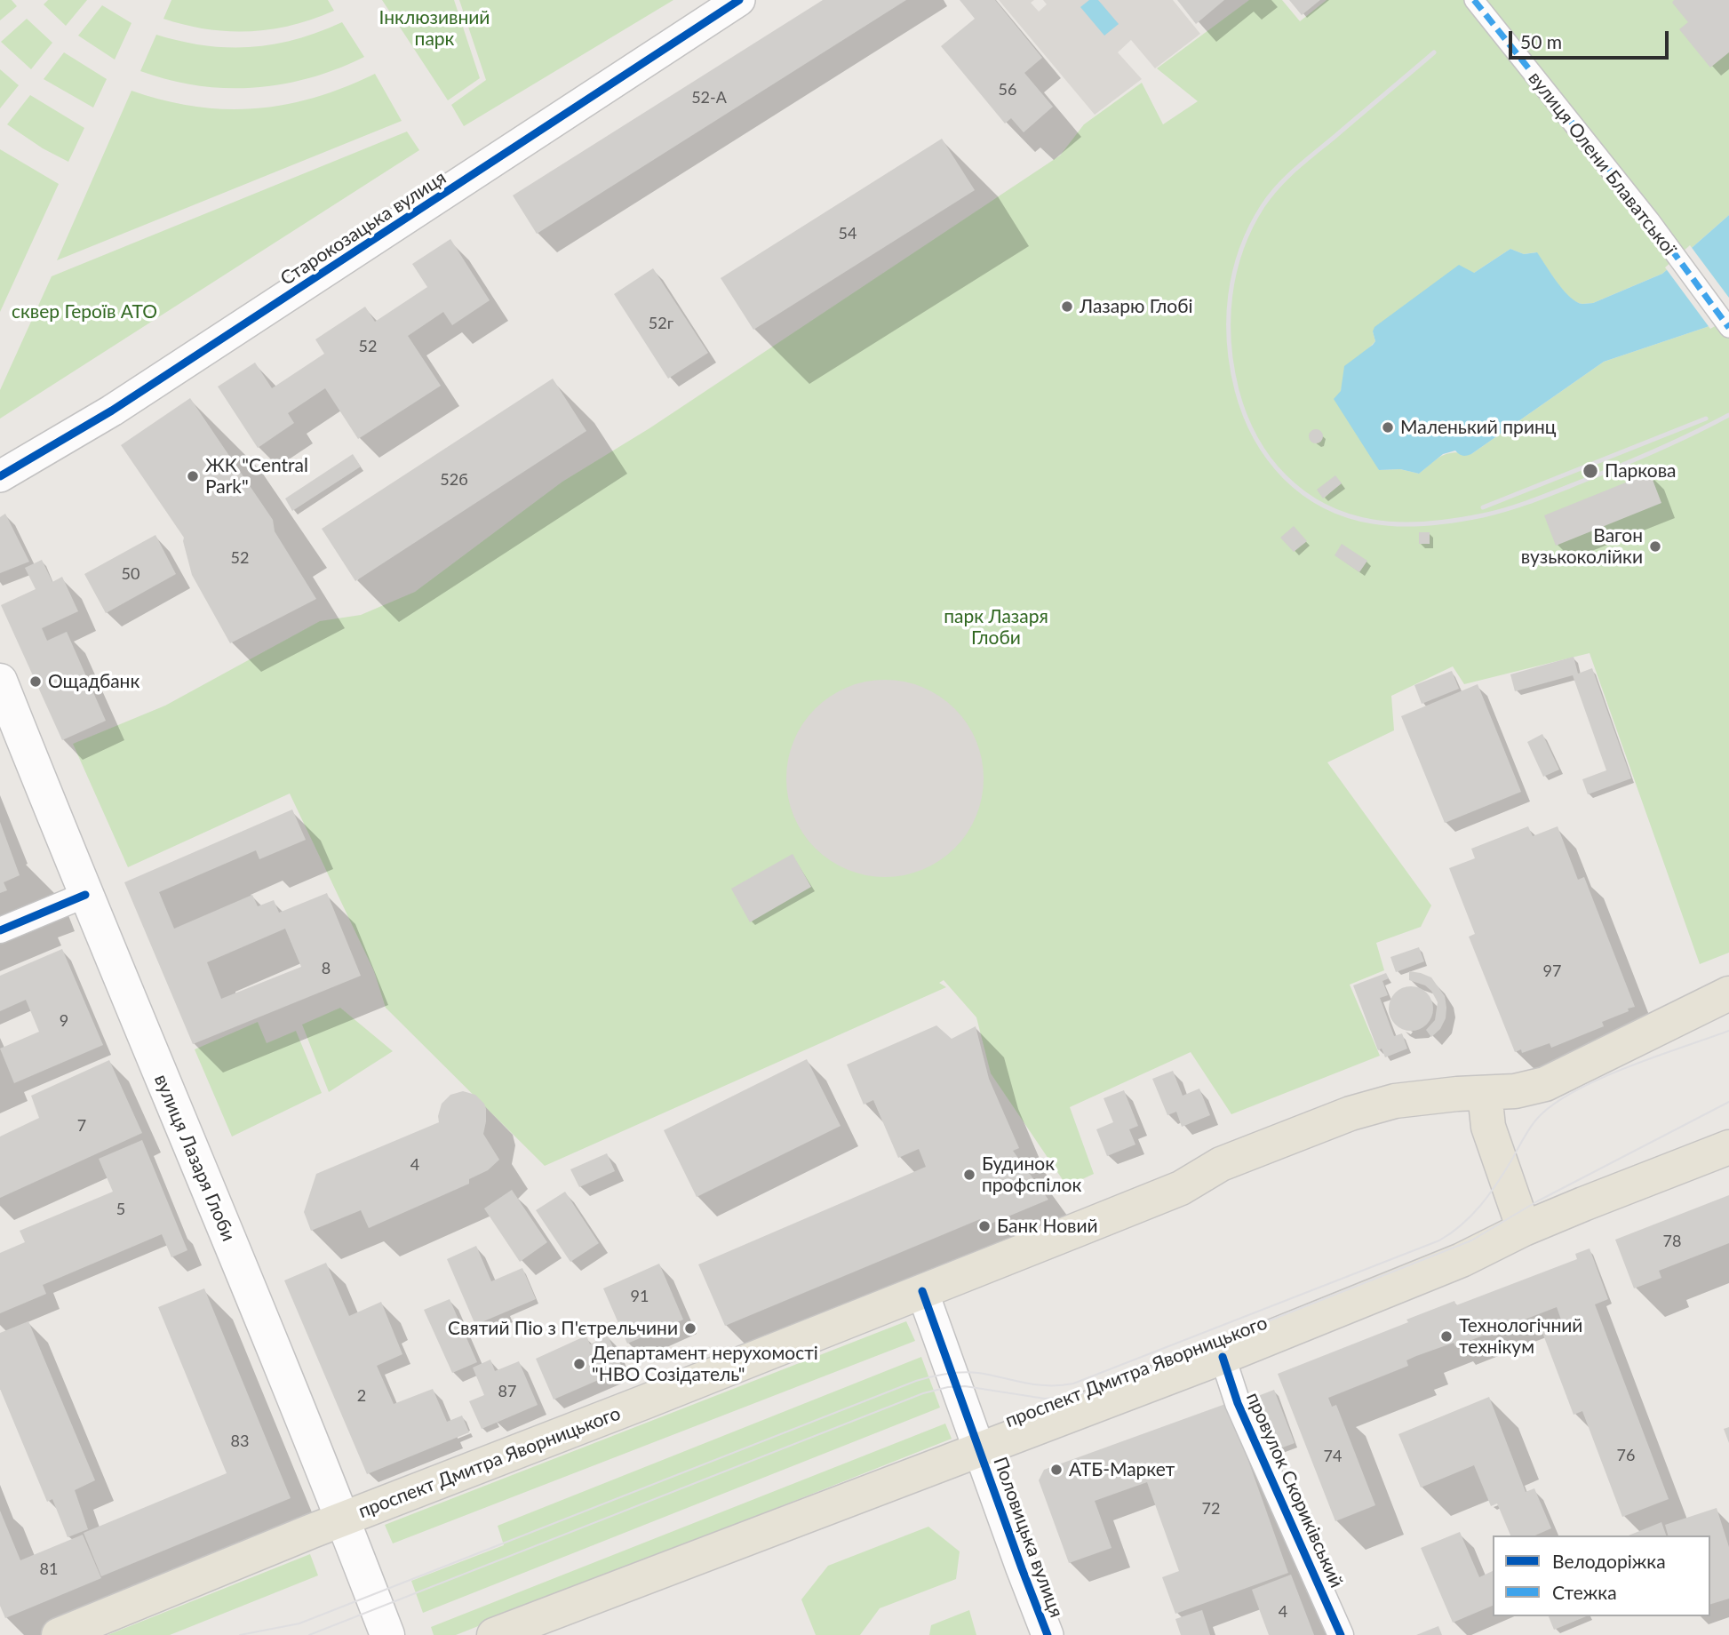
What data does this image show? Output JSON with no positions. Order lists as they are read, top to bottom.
{
  "streets": {
    "main road": ["вулиця Лазаря Глоби", "проспект Дмитра Яворницького"],
    "street": [
      "вулиця Олени Блаватської",
      "Старокозацька вулиця",
      "провулок Скориківський",
      "Половицька вулиця"
    ]
  },
  "crossings": [
    ["вулиця Лазаря Глоби", "проспект Дмитра Яворницького"],
    ["проспект Дмитра Яворницького", "провулок Скориківський"],
    ["проспект Дмитра Яворницького", "Половицька вулиця"]
  ],
  "parks": ["Інклюзивний парк", "сквер Героїв АТО", "парк Лазаря Глоби"],
  "places": [
    "Лазарю Глобі",
    "Маленький принц",
    "Паркова",
    "ЖК \"Central Park\"",
    "Вагон вузькоколійки",
    "Ощадбанк",
    "Будинок профспілок",
    "Банк Новий",
    "Святий Піо з П'єтрельчини",
    "Технологічний технікум",
    "Департамент нерухомості \"НВО Созідатель\"",
    "АТБ-Маркет"
  ],
  "house_numbers": [
    "56",
    "52-А",
    "54",
    "52г",
    "52",
    "52б",
    "52",
    "50",
    "8",
    "97",
    "9",
    "7",
    "4",
    "5",
    "78",
    "91",
    "87",
    "2",
    "83",
    "76",
    "74",
    "72",
    "81",
    "4"
  ],
  "legend": ["Велодоріжка", "Стежка"],
  "scale_bar": "50 m"
}
